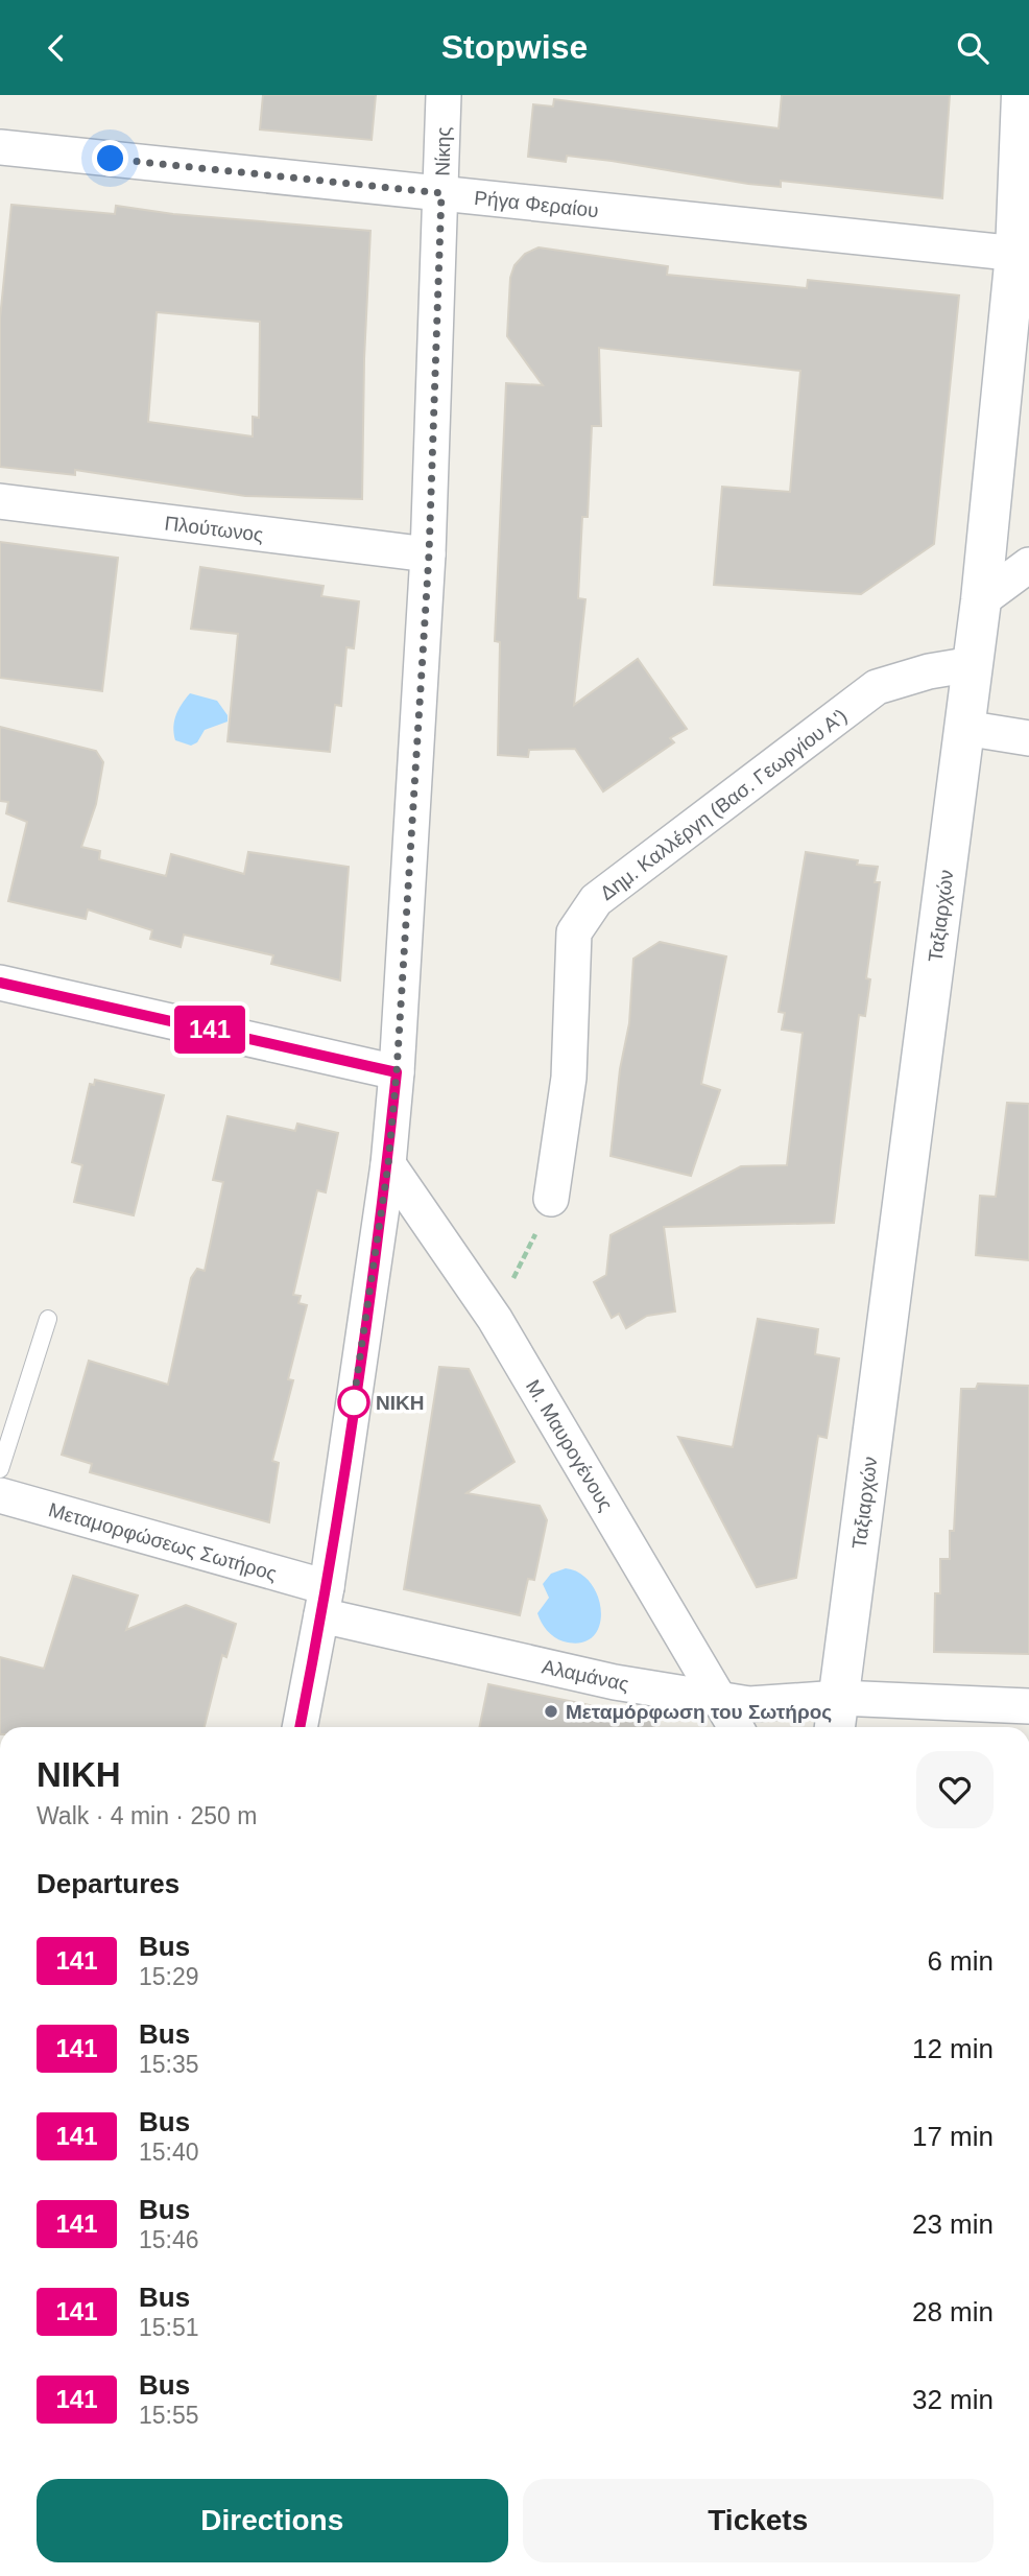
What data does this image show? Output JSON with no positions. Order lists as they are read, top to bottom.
{
  "streets": {
    "street": [
      "Νίκης",
      "Ρήγα Φεραίου",
      "Πλούτωνος",
      "Δημ. Καλλέργη (Βασ. Γεωργίου Α')",
      "Ταξιαρχών",
      "Μ. Μαυρογένους",
      "Μεταμορφώσεως Σωτήρος",
      "Αλαμάνας"
    ]
  },
  "crossings": [
    ["Νίκης", "Ρήγα Φεραίου"],
    ["Νίκης", "Πλούτωνος"],
    ["Νίκης", "Μ. Μαυρογένους"],
    ["Νίκης", "Μεταμορφώσεως Σωτήρος"],
    ["Νίκης", "Αλαμάνας"],
    ["Ρήγα Φεραίου", "Ταξιαρχών"],
    ["Δημ. Καλλέργη (Βασ. Γεωργίου Α')", "Ταξιαρχών"],
    ["Ταξιαρχών", "Αλαμάνας"],
    ["Μ. Μαυρογένους", "Αλαμάνας"],
    ["Μεταμορφώσεως Σωτήρος", "Αλαμάνας"]
  ],
  "places": ["ΝΙΚΗ", "Μεταμόρφωση του Σωτήρος"],
  "lines": ["bus line 141"],
  "page": {
    "header": "Stopwise",
    "on_map": "141",
    "heading": [
      ["ΝΙΚΗ", "Walk · 4 min · 250 m"],
      "Departures"
    ],
    "list": [
      {
        "mark": "141",
        "name": "Bus",
        "note": "15:29",
        "value": "6 min"
      },
      {
        "mark": "141",
        "name": "Bus",
        "note": "15:35",
        "value": "12 min"
      },
      {
        "mark": "141",
        "name": "Bus",
        "note": "15:40",
        "value": "17 min"
      },
      {
        "mark": "141",
        "name": "Bus",
        "note": "15:46",
        "value": "23 min"
      },
      {
        "mark": "141",
        "name": "Bus",
        "note": "15:51",
        "value": "28 min"
      },
      {
        "mark": "141",
        "name": "Bus",
        "note": "15:55",
        "value": "32 min"
      }
    ],
    "buttons": ["Directions", "Tickets"]
  }
}
